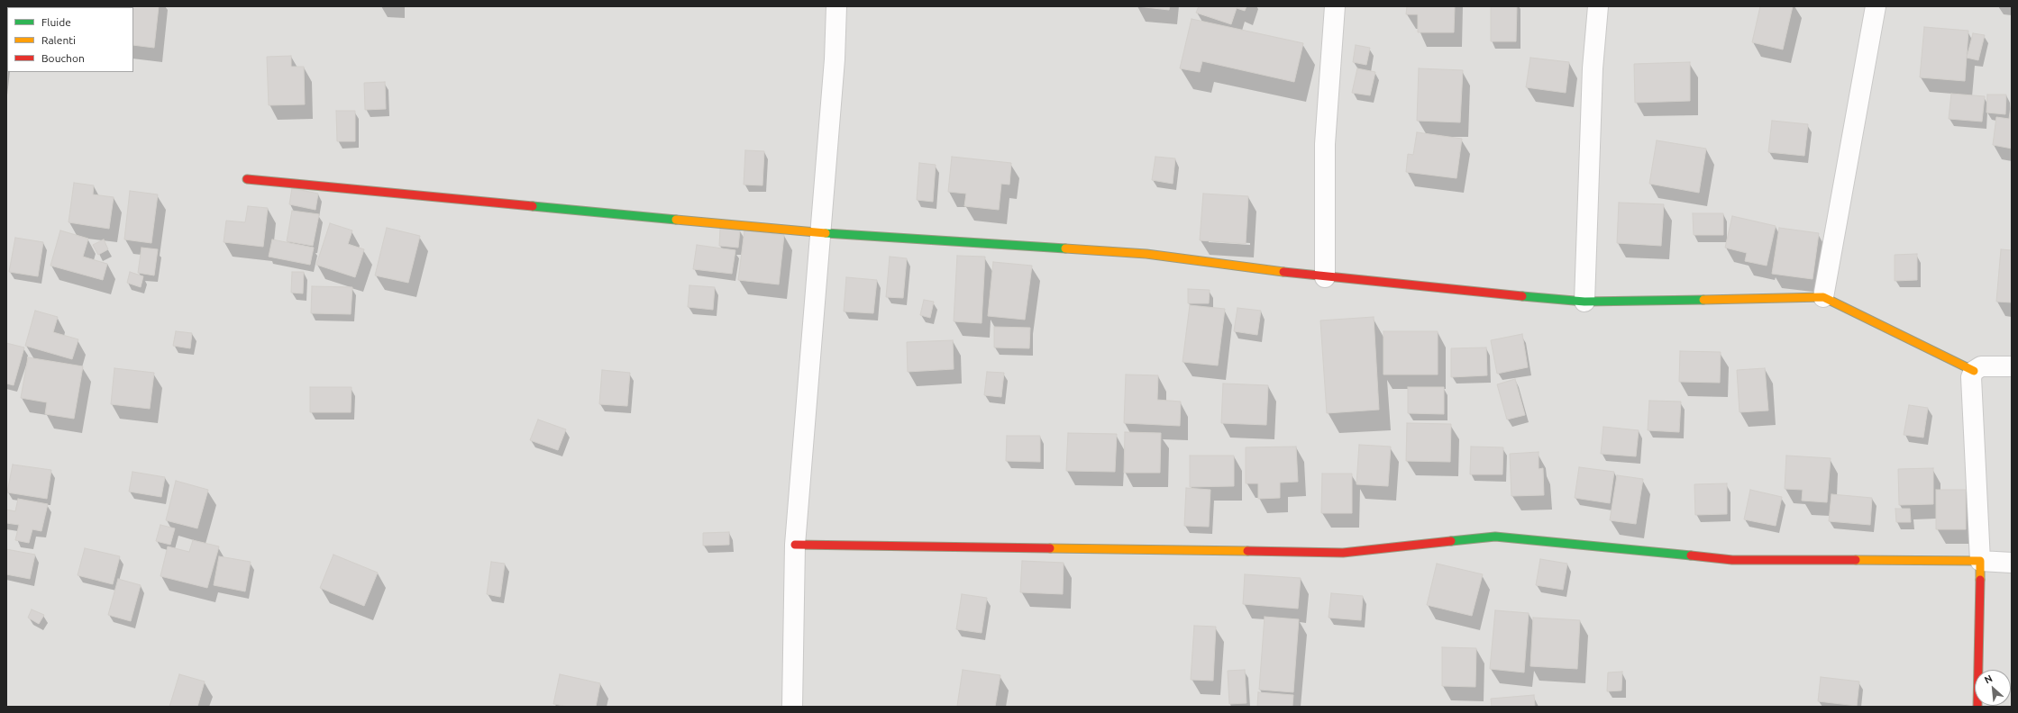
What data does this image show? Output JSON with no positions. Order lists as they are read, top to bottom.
{
  "legend": ["Fluide", "Ralenti", "Bouchon"],
  "north": "top left"
}
